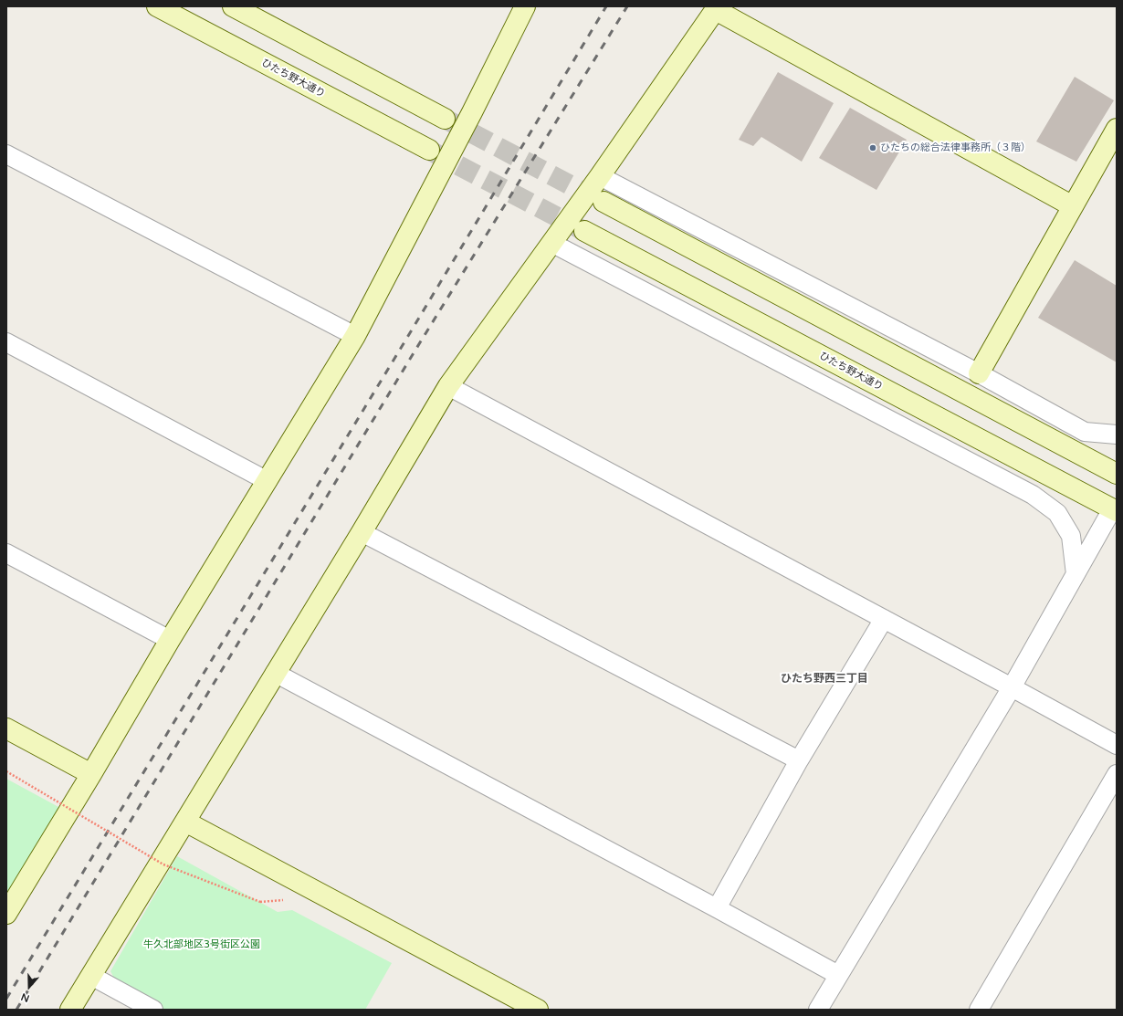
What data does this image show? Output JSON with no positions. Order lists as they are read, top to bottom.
{
  "streets": {
    "street": ["ひたち野大通り"]
  },
  "districts": ["ひたち野西三丁目"],
  "parks": ["牛久北部地区3号街区公園"],
  "places": ["ひたちの総合法律事務所（３階）"],
  "north": "bottom"
}
